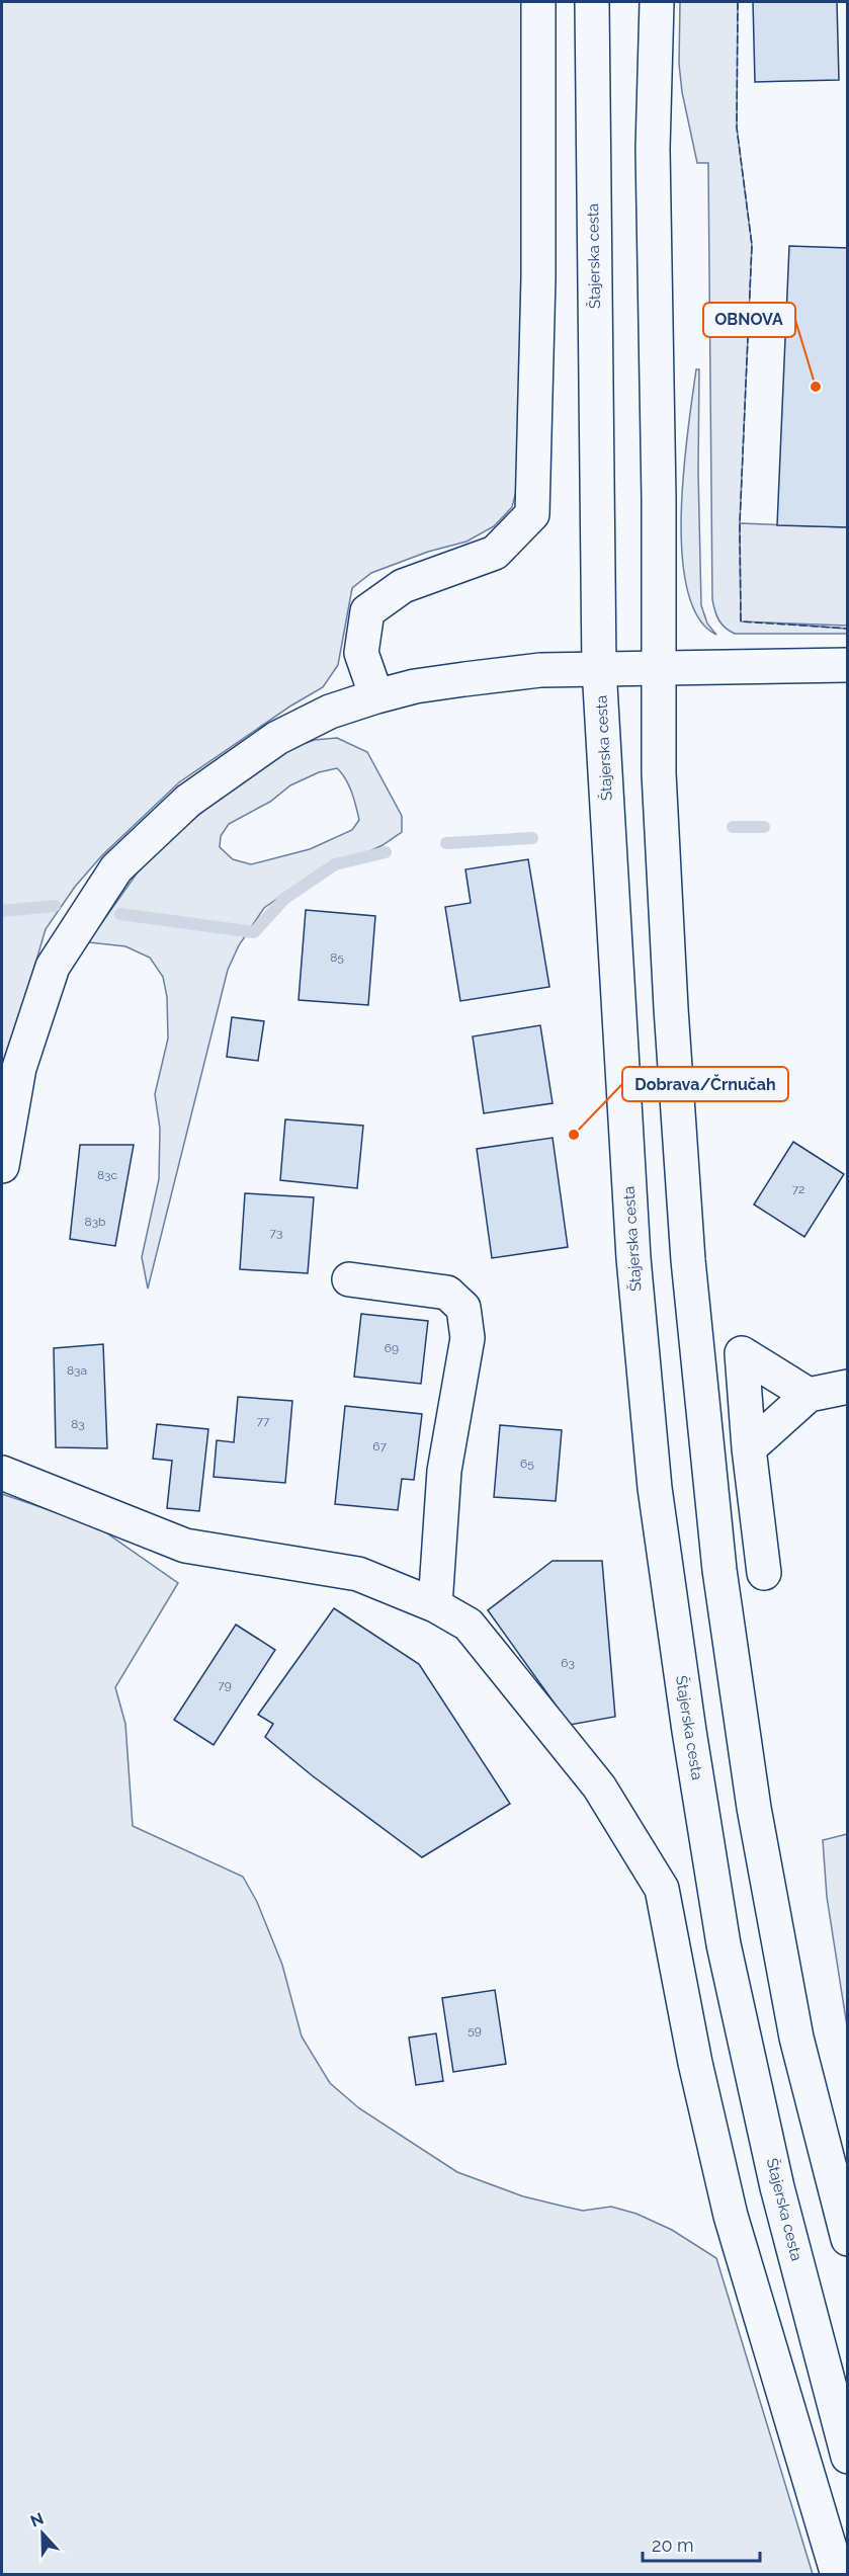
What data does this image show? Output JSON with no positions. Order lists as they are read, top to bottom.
{
  "streets": {
    "main road": ["Štajerska cesta"]
  },
  "places": ["OBNOVA", "Dobrava/Črnučah"],
  "house_numbers": [
    "85",
    "83c",
    "72",
    "83b",
    "73",
    "69",
    "83a",
    "77",
    "83",
    "67",
    "65",
    "63",
    "79",
    "59"
  ],
  "scale_bar": "20 m",
  "north": "top"
}
